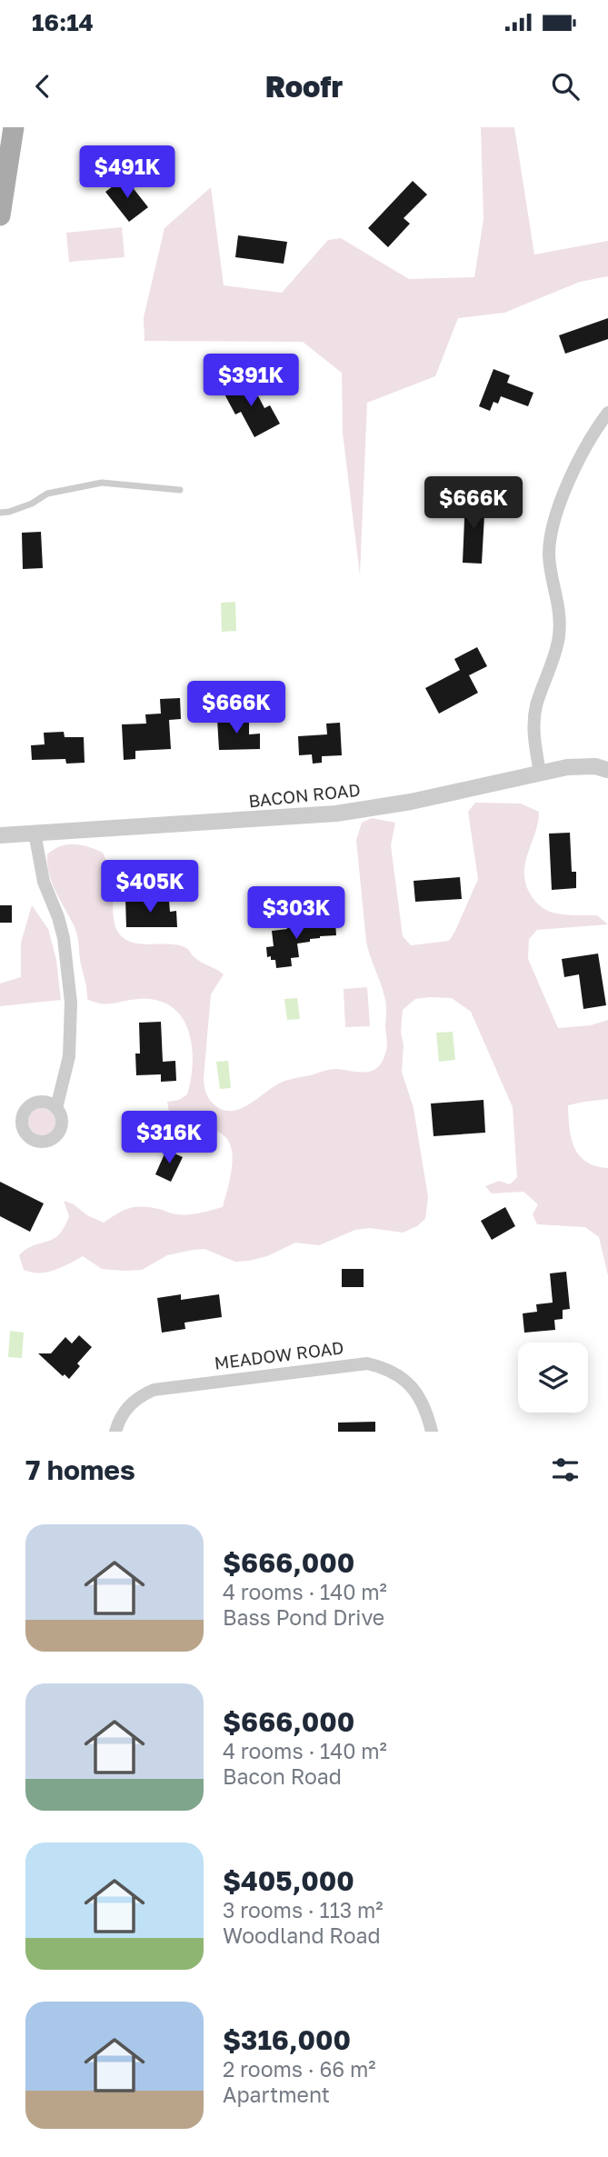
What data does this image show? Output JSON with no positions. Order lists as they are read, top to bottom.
{
  "streets": {
    "street": ["BACON ROAD", "MEADOW ROAD"]
  },
  "page": {
    "status": "16:14",
    "header": "Roofr",
    "price": [
      "$491K",
      "$391K",
      "$666K",
      "$666K",
      "$405K",
      "$303K",
      "$316K"
    ],
    "heading": "7 homes",
    "list": [
      {
        "name": "$666,000",
        "note": "4 rooms · 140 m² · Bass Pond Drive"
      },
      {
        "name": "$666,000",
        "note": "4 rooms · 140 m² · Bacon Road"
      },
      {
        "name": "$405,000",
        "note": "3 rooms · 113 m² · Woodland Road"
      },
      {
        "name": "$316,000",
        "note": "2 rooms · 66 m² · Apartment"
      }
    ]
  }
}
